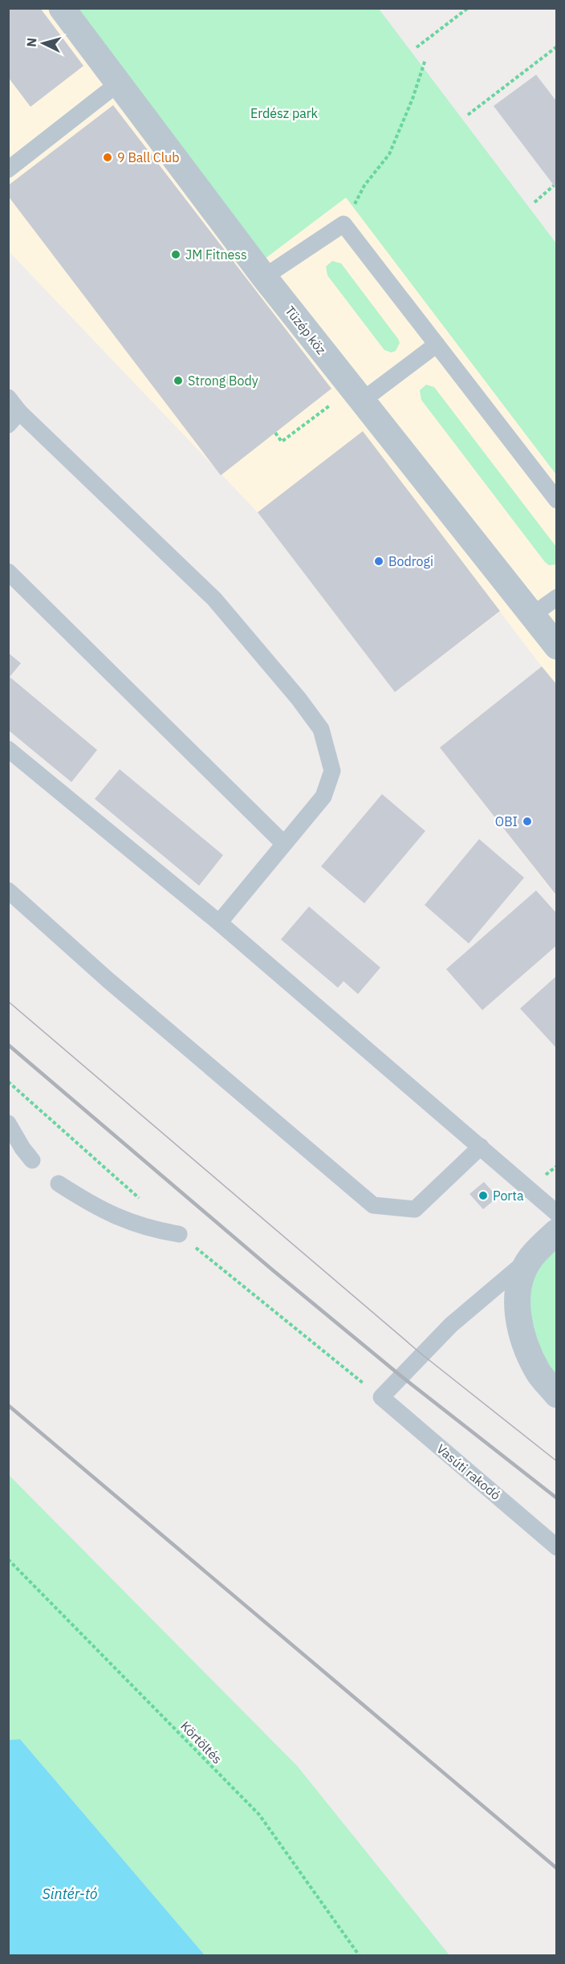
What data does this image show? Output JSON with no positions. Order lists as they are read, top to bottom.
{
  "streets": {
    "street": ["Tüzép köz"],
    "lane": ["Vasúti rakodó"],
    "path": ["Körtöltés"]
  },
  "water": ["Sintér-tó"],
  "parks": ["Erdész park"],
  "places": [
    "9 Ball Club",
    "JM Fitness",
    "Strong Body",
    "Bodrogi",
    "OBI",
    "Porta"
  ],
  "north": "left"
}
